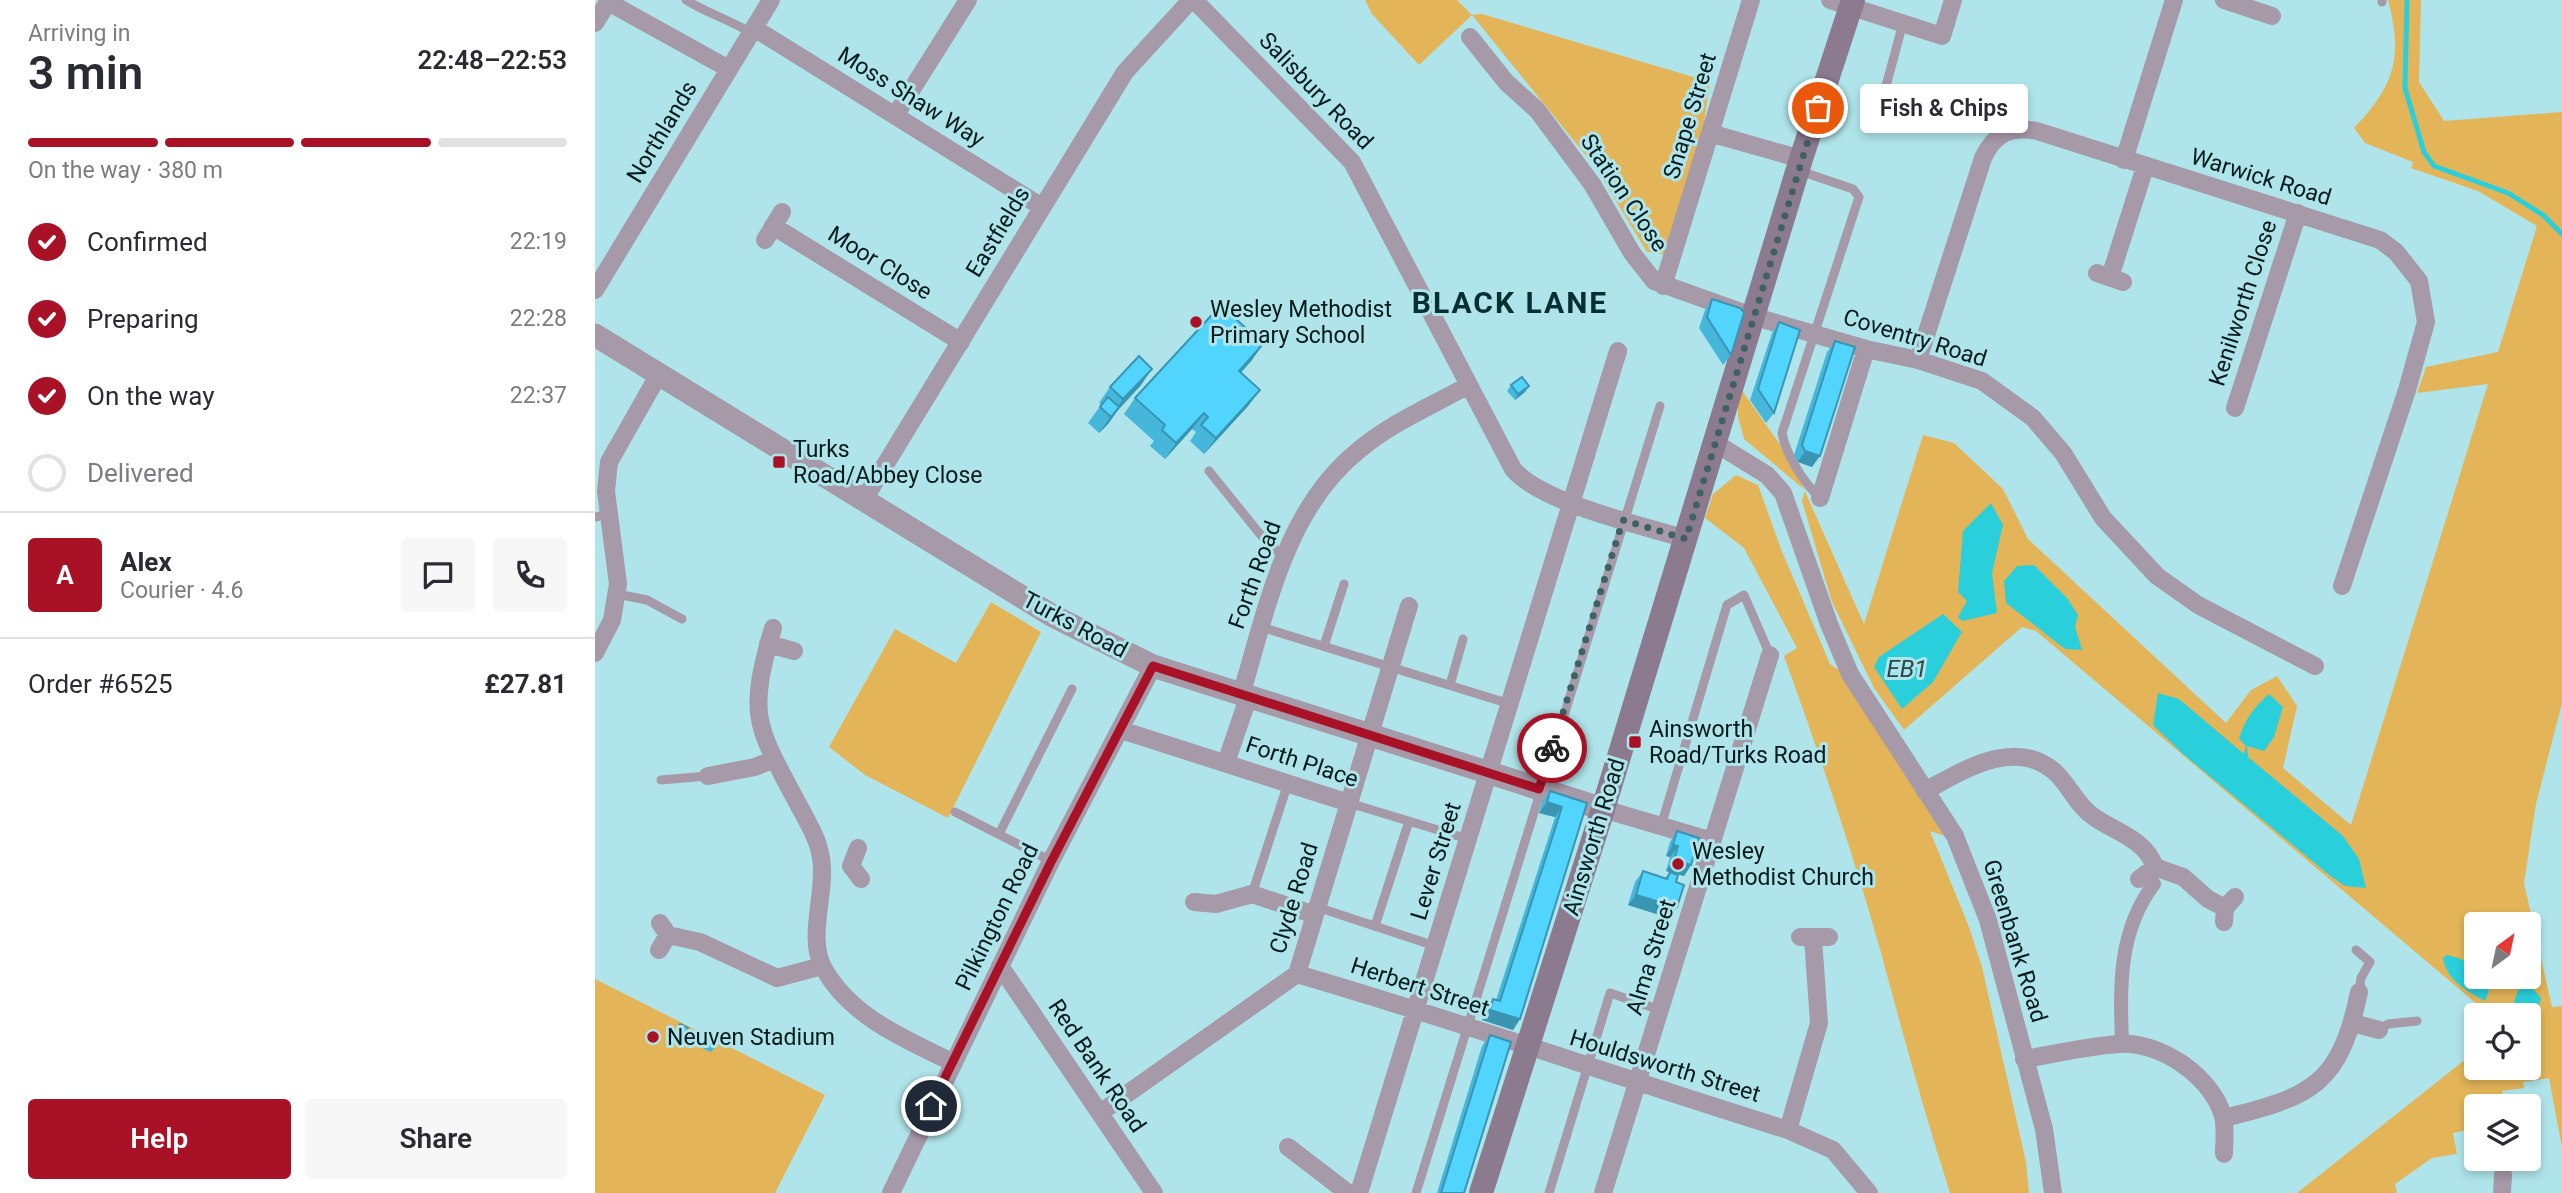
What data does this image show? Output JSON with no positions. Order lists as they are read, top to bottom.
{
  "streets": {
    "main road": ["Ainsworth Road"],
    "street": [
      "Salisbury Road",
      "Moss Shaw Way",
      "Snape Street",
      "Northlands",
      "Warwick Road",
      "Station Close",
      "Eastfields",
      "Moor Close",
      "Kenilworth Close",
      "Coventry Road",
      "Forth Road",
      "Turks Road",
      "Forth Place",
      "Lever Street",
      "Clyde Road",
      "Pilkington Road",
      "Greenbank Road",
      "Alma Street",
      "Herbert Street",
      "Red Bank Road",
      "Houldsworth Street"
    ]
  },
  "crossings": [
    ["Salisbury Road", "Eastfields"],
    ["Salisbury Road", "Forth Road"],
    ["Salisbury Road", "Ainsworth Road"],
    ["Salisbury Road", "Lever Street"],
    ["Moss Shaw Way", "Northlands"],
    ["Moss Shaw Way", "Eastfields"],
    ["Snape Street", "Station Close"],
    ["Warwick Road", "Kenilworth Close"],
    ["Warwick Road", "Coventry Road"],
    ["Station Close", "Coventry Road"],
    ["Station Close", "Ainsworth Road"],
    ["Eastfields", "Moor Close"],
    ["Eastfields", "Turks Road"],
    ["Coventry Road", "Ainsworth Road"],
    ["Forth Road", "Turks Road"],
    ["Forth Road", "Forth Place"],
    ["Turks Road", "Ainsworth Road"],
    ["Turks Road", "Lever Street"],
    ["Turks Road", "Clyde Road"],
    ["Turks Road", "Pilkington Road"],
    ["Forth Place", "Lever Street"],
    ["Forth Place", "Clyde Road"],
    ["Forth Place", "Pilkington Road"],
    ["Ainsworth Road", "Greenbank Road"],
    ["Ainsworth Road", "Herbert Street"],
    ["Ainsworth Road", "Houldsworth Street"],
    ["Lever Street", "Herbert Street"],
    ["Clyde Road", "Herbert Street"],
    ["Clyde Road", "Red Bank Road"],
    ["Pilkington Road", "Red Bank Road"],
    ["Alma Street", "Houldsworth Street"],
    ["Herbert Street", "Houldsworth Street"]
  ],
  "districts": ["BLACK LANE"],
  "water": ["EB1"],
  "places": {
    "other": [
      "Fish & Chips",
      "Wesley Methodist Primary School",
      "Wesley Methodist Church",
      "Neuven Stadium"
    ],
    "transit": ["Turks Road/Abbey Close", "Ainsworth Road/Turks Road"]
  },
  "north": "top right",
  "page": {
    "heading": ["3 min", "Arriving in", "22:48–22:53"],
    "panel": [
      "Alex",
      "Courier · 4.6",
      "Order #6525",
      "£27.81"
    ],
    "bubble": "Fish & Chips",
    "bar": "On the way · 380 m",
    "list": [
      ["Confirmed", "22:19"],
      ["Preparing", "22:28"],
      ["On the way", "22:37"],
      "Delivered"
    ],
    "round": "A",
    "buttons": ["Help", "Share"]
  }
}
